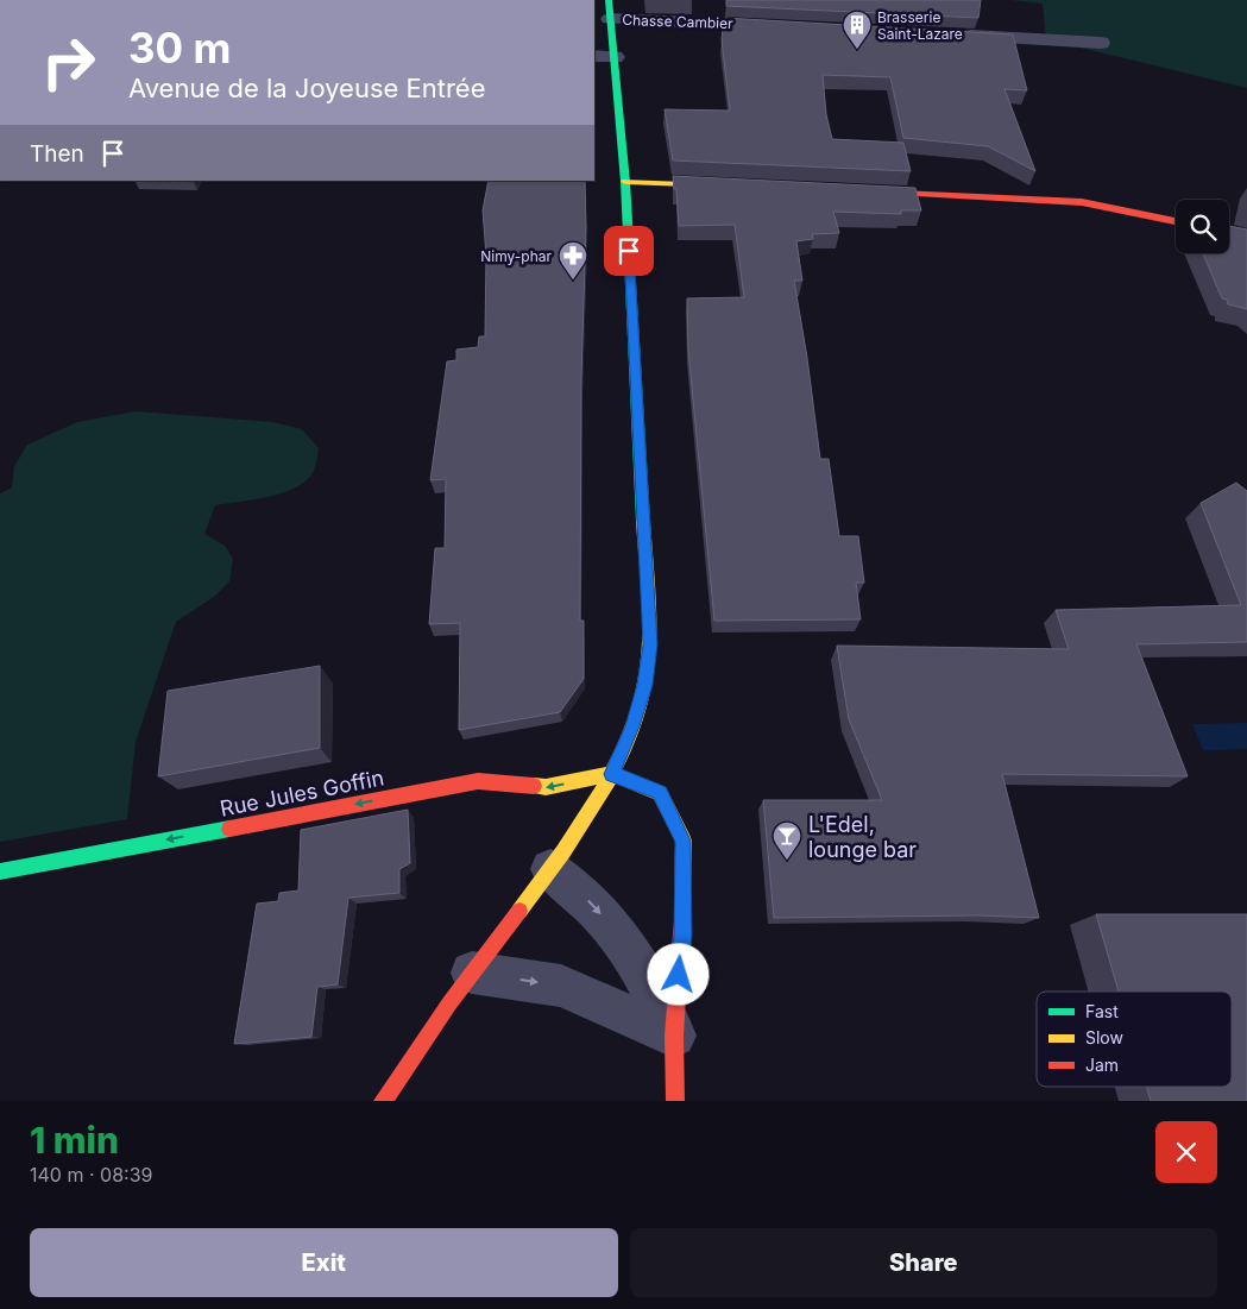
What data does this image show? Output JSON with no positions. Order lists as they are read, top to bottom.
{
  "streets": {
    "main road": ["Rue Jules Goffin"],
    "street": ["Chasse Cambier"]
  },
  "one_way": ["Rue Jules Goffin"],
  "places": {
    "building": ["Brasserie Saint-Lazare"],
    "pharmacy": ["Nimy-phar"],
    "bar": ["L'Edel, lounge bar"]
  },
  "legend": ["Fast", "Slow", "Jam"],
  "page": {
    "turn": ["30 m", "Avenue de la Joyeuse Entrée"],
    "then": "Then",
    "heading": ["1 min", "140 m · 08:39"],
    "buttons": ["Exit", "Share"]
  }
}
